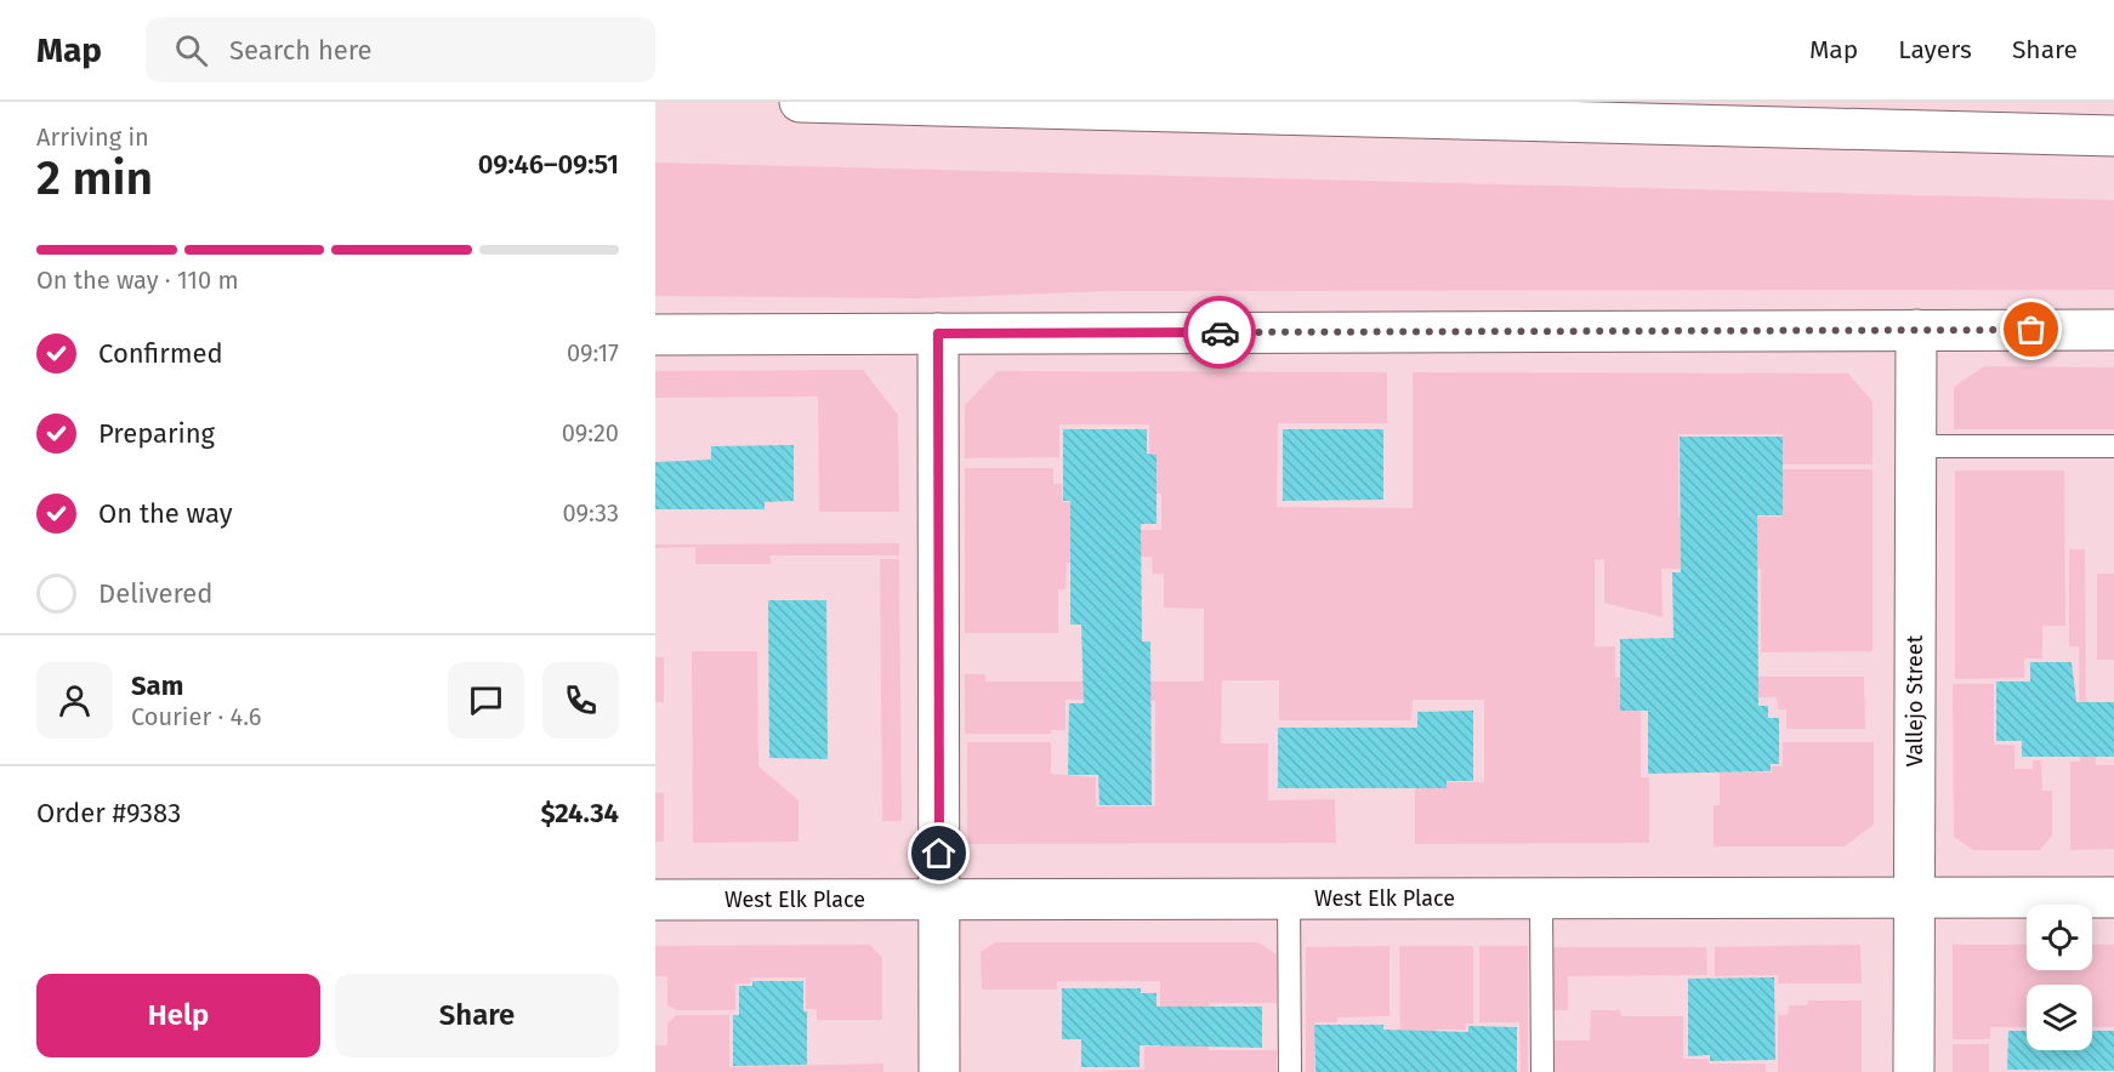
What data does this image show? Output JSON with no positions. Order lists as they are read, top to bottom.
{
  "streets": {
    "main road": ["Vallejo Street", "West Elk Place"]
  },
  "crossings": [
    ["Vallejo Street", "West Elk Place"]
  ],
  "page": {
    "header": "Map",
    "search": "Search here",
    "nav": ["Map", "Layers", "Share"],
    "heading": ["2 min", "Arriving in", "09:46–09:51"],
    "panel": [
      "Sam",
      "Courier · 4.6",
      "Order #9383",
      "$24.34"
    ],
    "bar": "On the way · 110 m",
    "list": [
      ["Confirmed", "09:17"],
      ["Preparing", "09:20"],
      ["On the way", "09:33"],
      "Delivered"
    ],
    "buttons": ["Help", "Share"]
  }
}
